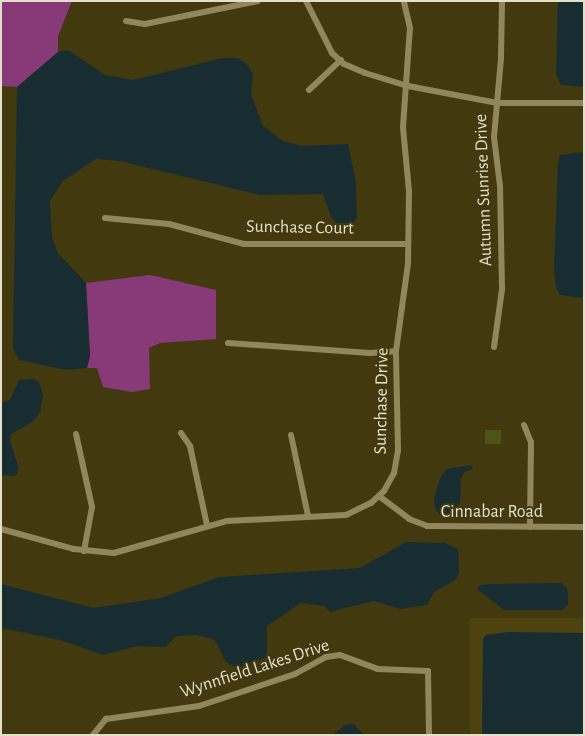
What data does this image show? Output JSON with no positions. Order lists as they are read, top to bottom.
{
  "streets": {
    "street": [
      "Autumn Sunrise Drive",
      "Sunchase Court",
      "Sunchase Drive",
      "Cinnabar Road",
      "Wynnfield Lakes Drive"
    ]
  },
  "crossings": [
    ["Sunchase Court", "Sunchase Drive"],
    ["Sunchase Drive", "Cinnabar Road"]
  ]
}
